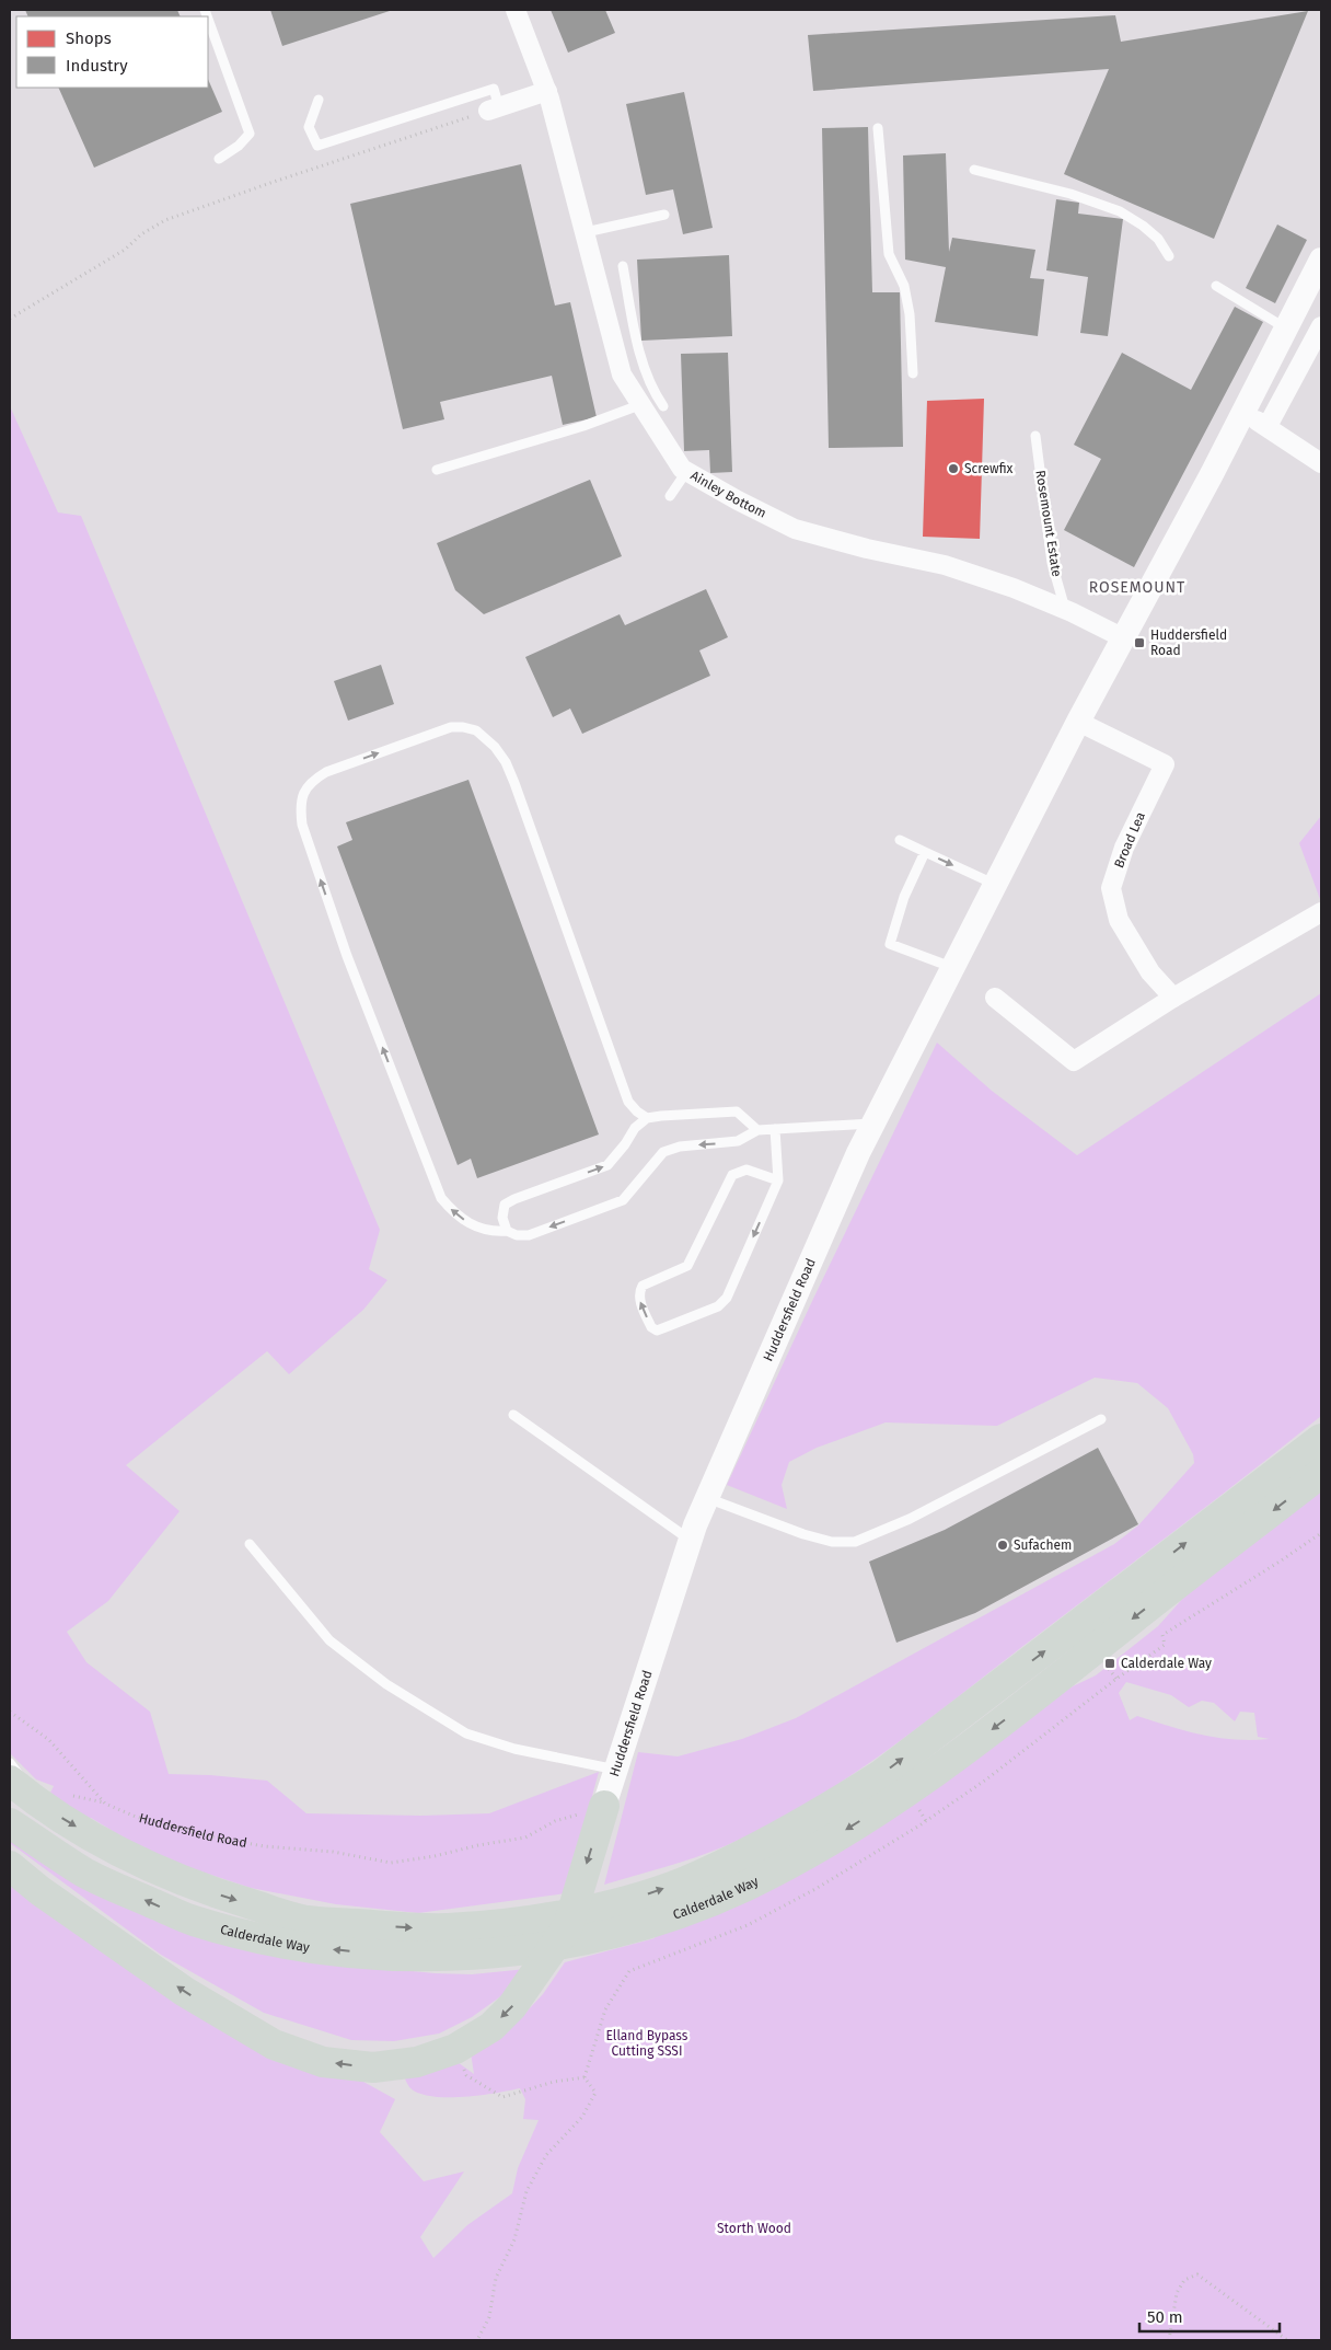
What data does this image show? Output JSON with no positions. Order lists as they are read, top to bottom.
{
  "streets": {
    "highway": ["Calderdale Way"],
    "street": ["Ainley Bottom", "Broad Lea", "Huddersfield Road"],
    "lane": ["Rosemount Estate"]
  },
  "crossings": [
    ["Ainley Bottom", "Rosemount Estate"],
    ["Ainley Bottom", "Huddersfield Road"],
    ["Broad Lea", "Huddersfield Road"]
  ],
  "districts": ["ROSEMOUNT"],
  "parks": ["Elland Bypass Cutting SSSI", "Storth Wood"],
  "places": {
    "other": ["Screwfix", "Sufachem"],
    "transit": ["Huddersfield Road", "Calderdale Way"]
  },
  "legend": ["Shops", "Industry"],
  "scale_bar": "50 m"
}
